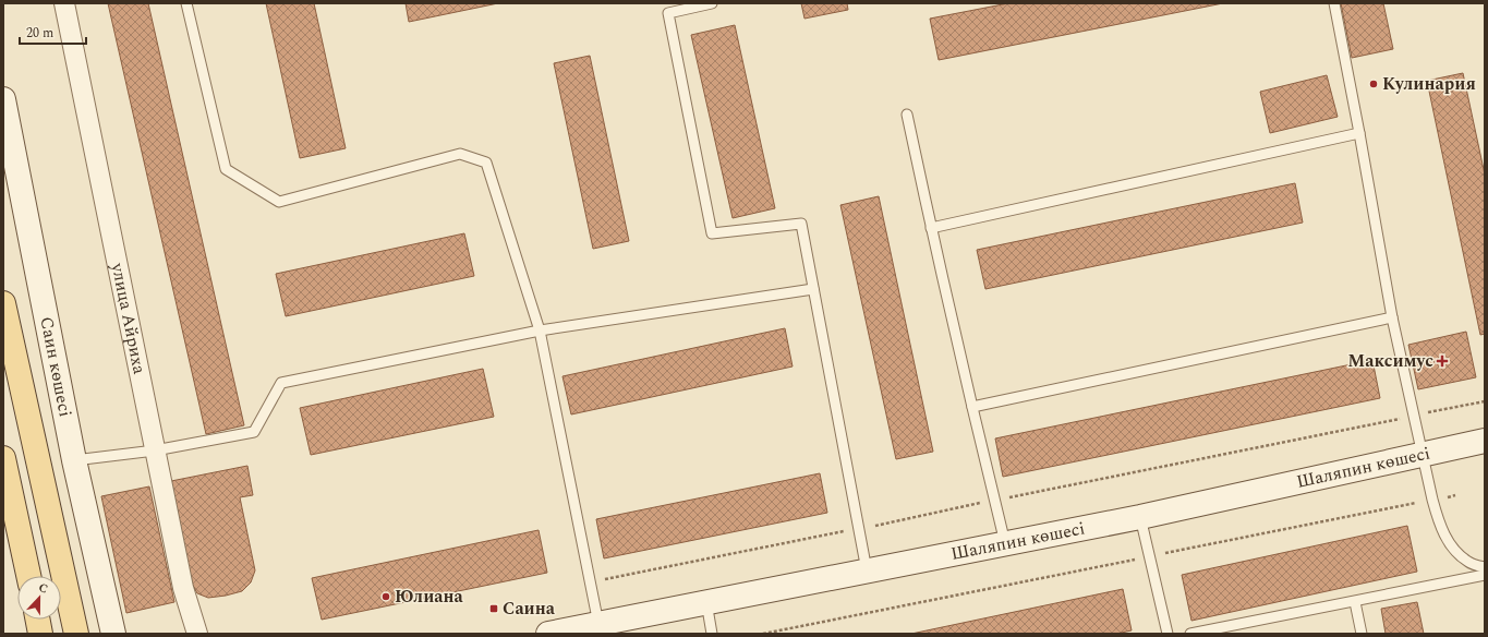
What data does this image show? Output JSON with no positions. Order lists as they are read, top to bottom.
{
  "streets": {
    "main road": ["Саин көшесі", "Шаляпин көшесі"],
    "street": ["улица Айриха"]
  },
  "places": {
    "other": ["Кулинария", "Юлиана"],
    "health": ["Максимус"],
    "transit": ["Саина"]
  },
  "scale_bar": "20 m",
  "north": "top"
}
